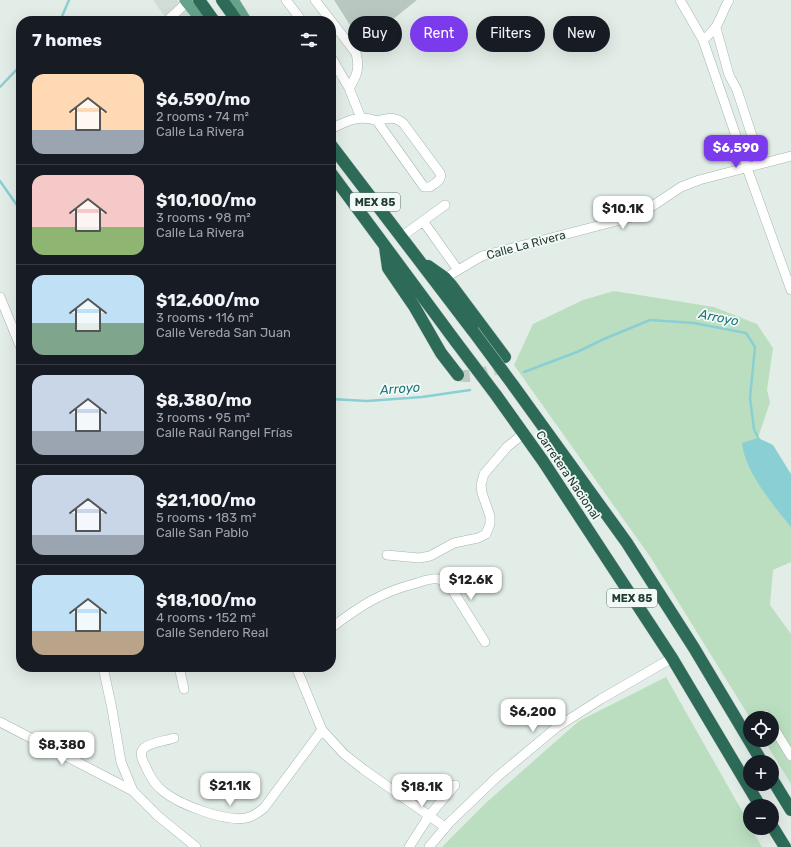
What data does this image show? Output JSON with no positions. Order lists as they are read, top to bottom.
{
  "streets": {
    "highway": ["MEX 85", "Carretera Nacional"],
    "street": ["Calle La Rivera"]
  },
  "crossings": [
    ["MEX 85", "Calle La Rivera"],
    ["MEX 85", "Carretera Nacional"]
  ],
  "water": ["Arroyo"],
  "page": {
    "chip": [
      "Buy",
      "Rent",
      "Filters",
      "New"
    ],
    "heading": "7 homes",
    "list": [
      {
        "name": "$6,590/mo",
        "note": "2 rooms · 74 m² · Calle La Rivera"
      },
      {
        "name": "$10,100/mo",
        "note": "3 rooms · 98 m² · Calle La Rivera"
      },
      {
        "name": "$12,600/mo",
        "note": "3 rooms · 116 m² · Calle Vereda San Juan"
      },
      {
        "name": "$8,380/mo",
        "note": "3 rooms · 95 m² · Calle Raúl Rangel Frías"
      },
      {
        "name": "$21,100/mo",
        "note": "5 rooms · 183 m² · Calle San Pablo"
      },
      {
        "name": "$18,100/mo",
        "note": "4 rooms · 152 m² · Calle Sendero Real"
      }
    ],
    "price": [
      "$6,590",
      "$10.1K",
      "$12.6K",
      "$6,200",
      "$8,380",
      "$21.1K",
      "$18.1K"
    ],
    "map_buttons": ["+", "−"]
  }
}
